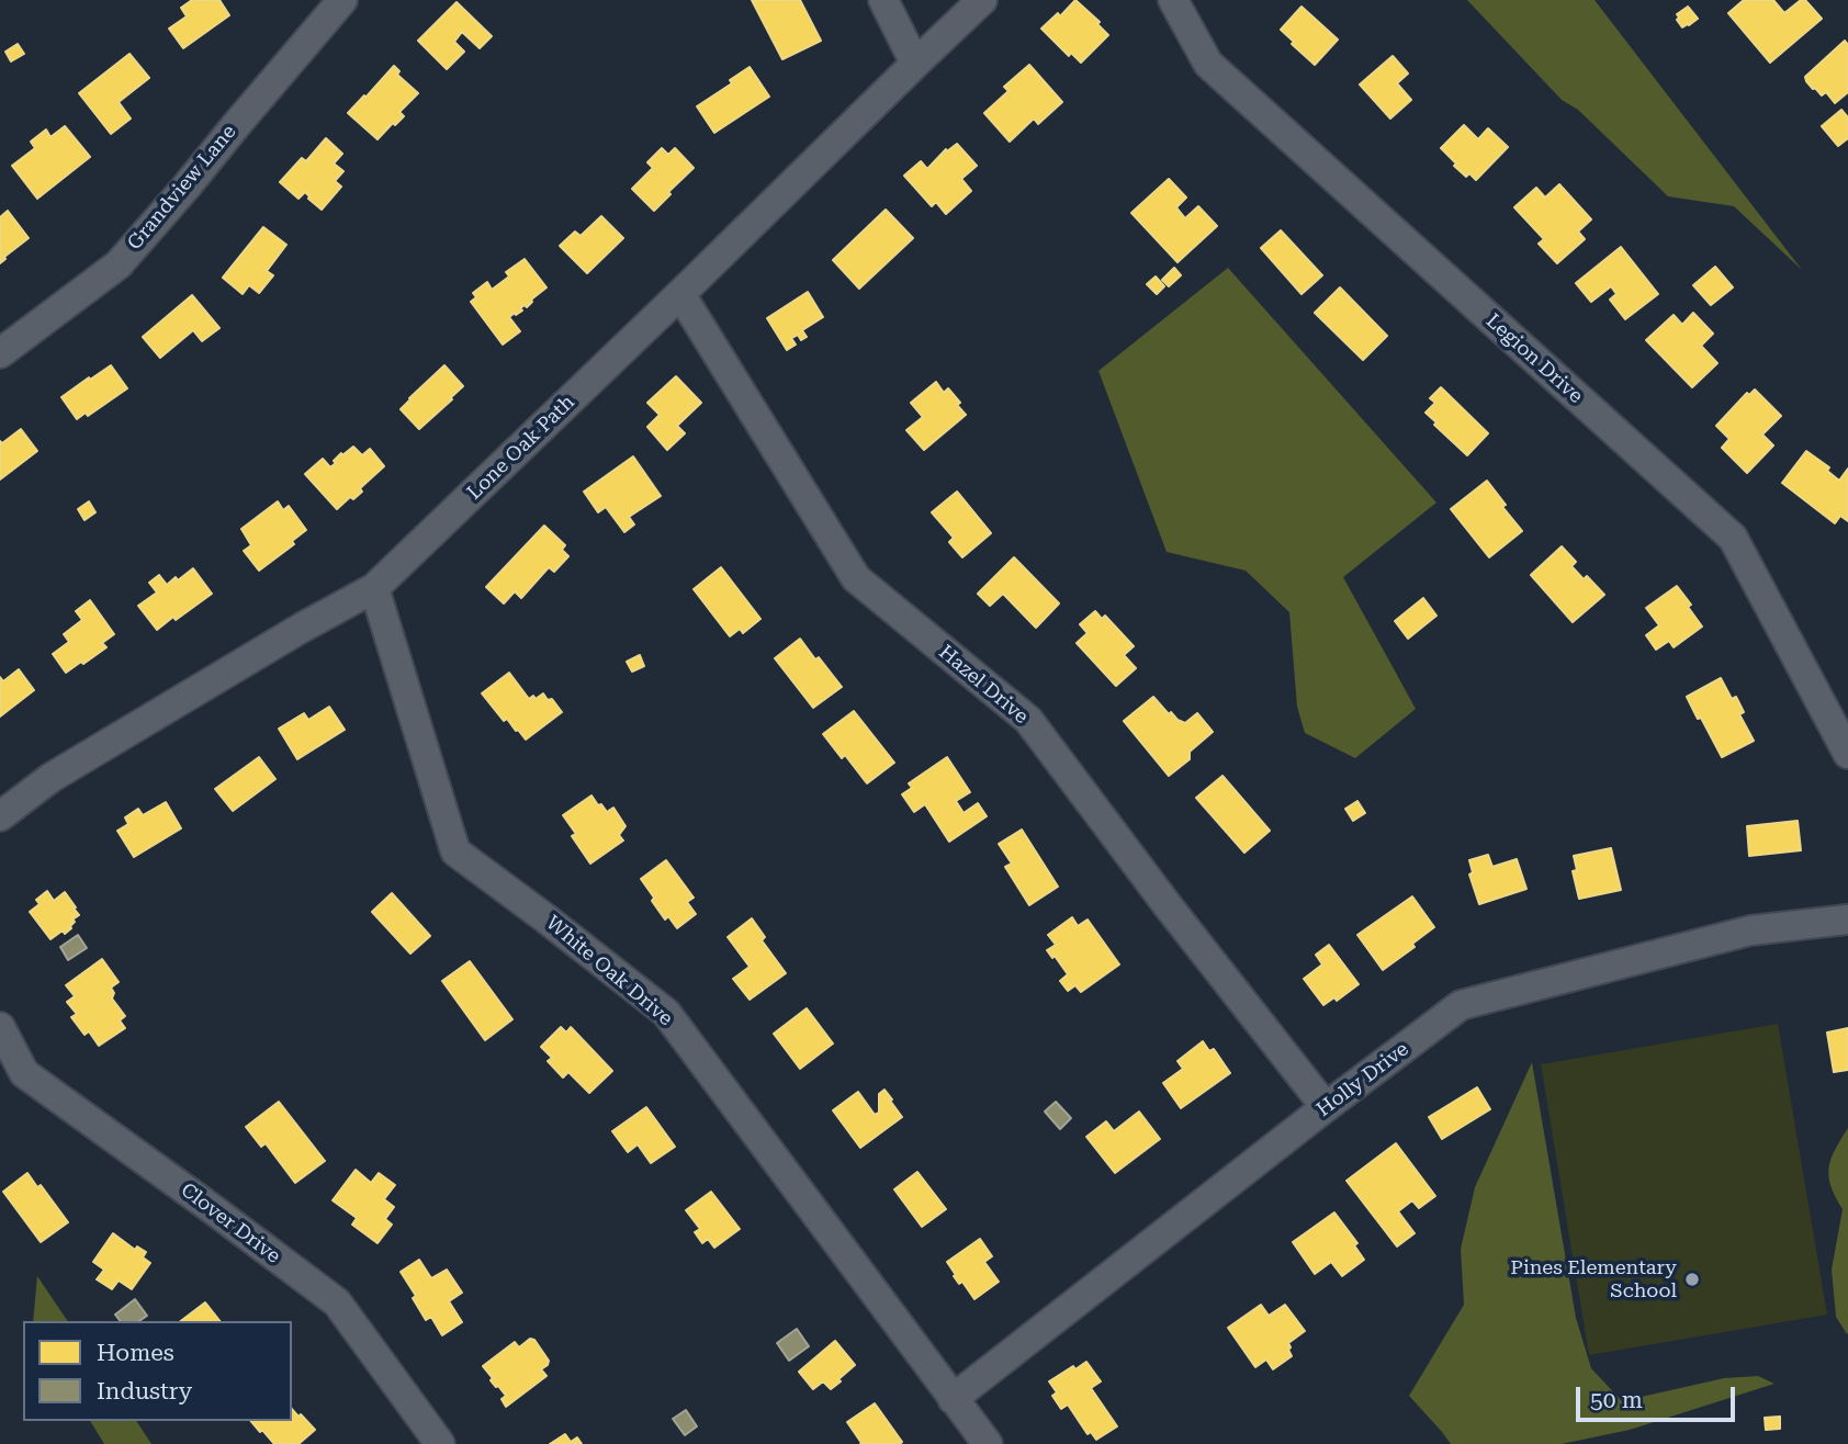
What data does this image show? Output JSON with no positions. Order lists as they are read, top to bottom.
{
  "streets": {
    "street": [
      "Grandview Lane",
      "Legion Drive",
      "Lone Oak Path",
      "Hazel Drive",
      "White Oak Drive",
      "Holly Drive",
      "Clover Drive"
    ]
  },
  "crossings": [
    ["Lone Oak Path", "Hazel Drive"],
    ["Lone Oak Path", "White Oak Drive"],
    ["Hazel Drive", "Holly Drive"],
    ["White Oak Drive", "Holly Drive"]
  ],
  "places": ["Pines Elementary School"],
  "legend": ["Homes", "Industry"],
  "scale_bar": "50 m"
}
